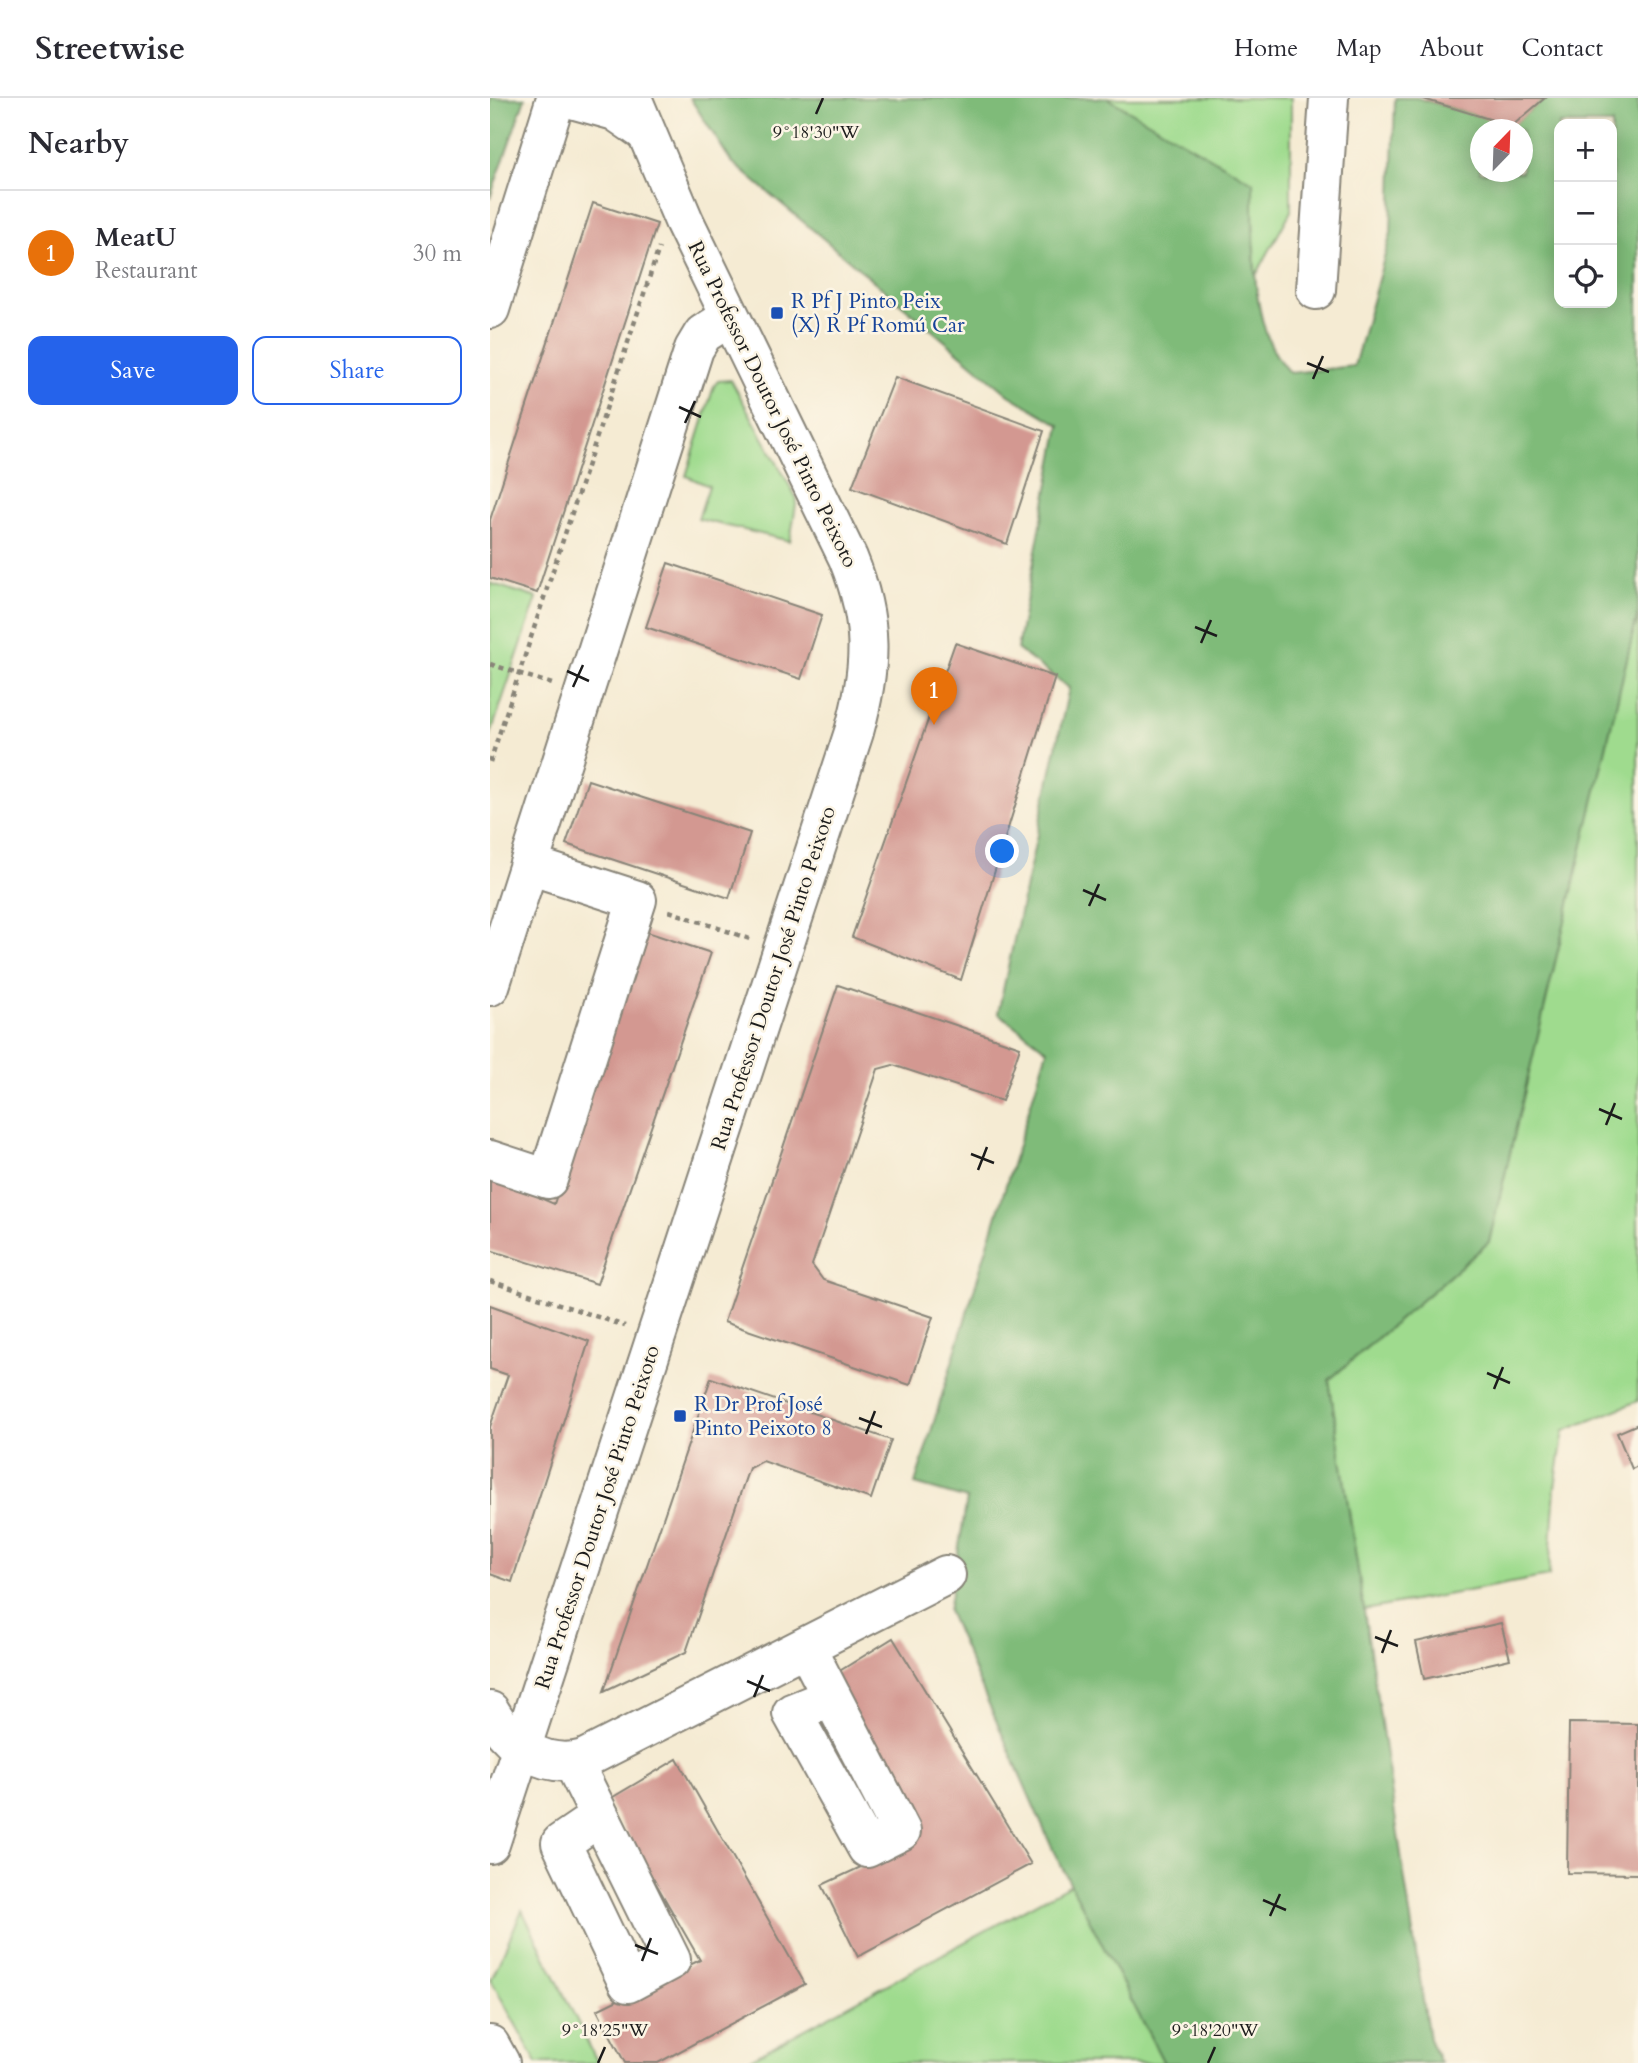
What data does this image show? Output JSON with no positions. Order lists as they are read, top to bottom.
{
  "streets": {
    "street": ["Rua Professor Doutor José Pinto Peixoto"]
  },
  "places": {
    "transit": ["R Pf J Pinto Peix (X) R Pf Romú Car", "R Dr Prof José Pinto Peixoto 8"]
  },
  "north": "top right",
  "page": {
    "header": "Streetwise",
    "nav": [
      "Home",
      "Map",
      "About",
      "Contact"
    ],
    "heading": "Nearby",
    "map_buttons": ["+", "−"],
    "list": [
      {
        "mark": "1",
        "name": "MeatU",
        "note": "Restaurant",
        "value": "30 m"
      }
    ],
    "buttons": ["Save", "Share"],
    "pins": "1"
  },
  "coordinates": ["9°18'30\"W", "9°18'25\"W", "9°18'20\"W"]
}
